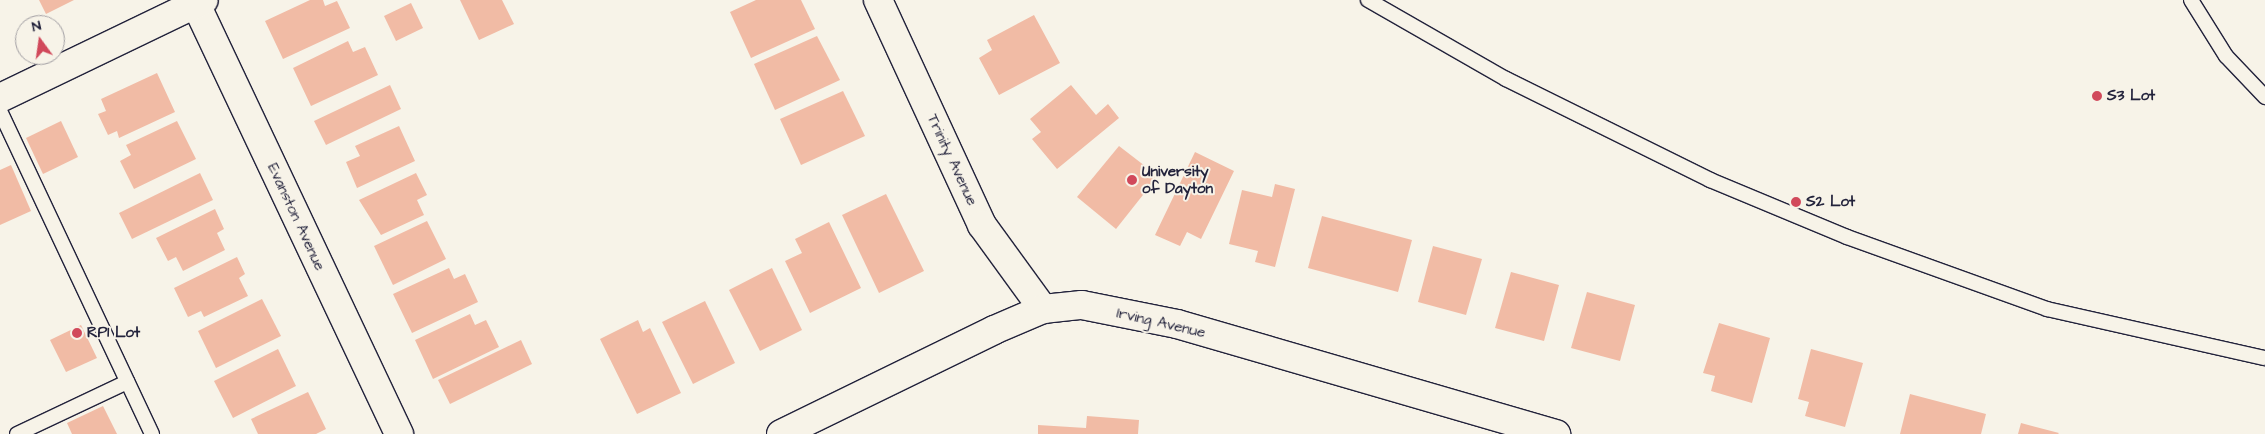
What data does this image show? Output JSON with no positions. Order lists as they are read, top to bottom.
{
  "streets": {
    "street": ["Trinity Avenue", "Evanston Avenue", "Irving Avenue"]
  },
  "crossings": [
    ["Trinity Avenue", "Irving Avenue"]
  ],
  "places": [
    "S3 Lot",
    "University of Dayton",
    "S2 Lot",
    "RP1 Lot"
  ],
  "north": "top"
}
